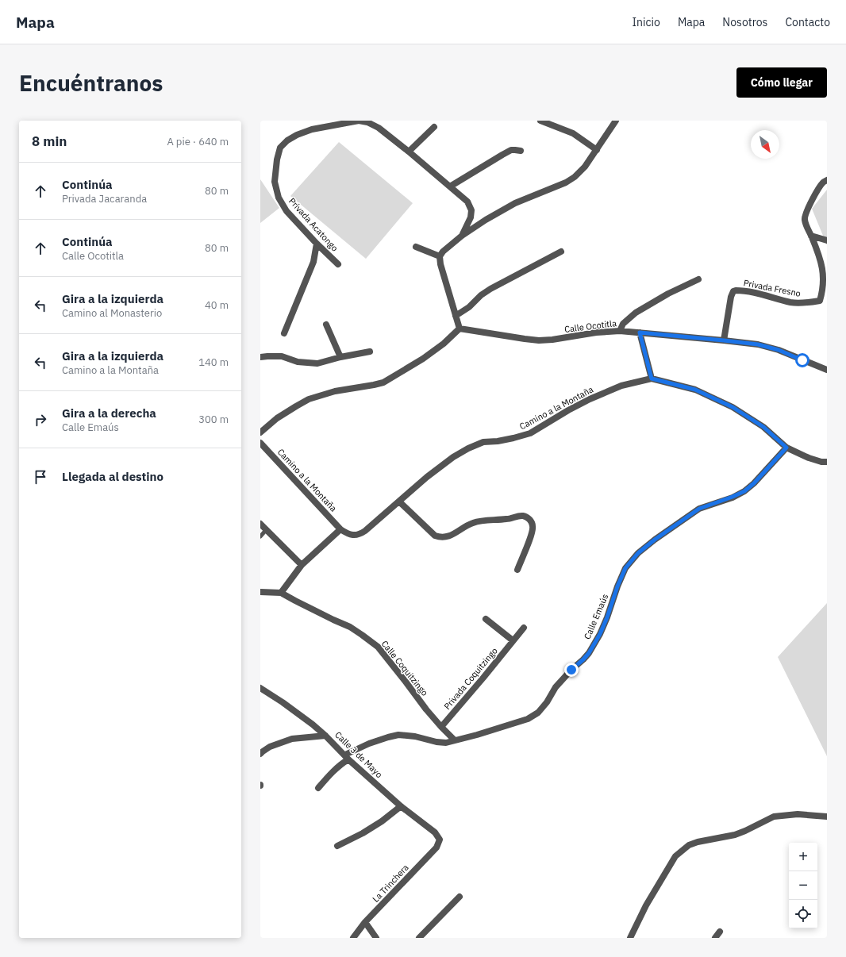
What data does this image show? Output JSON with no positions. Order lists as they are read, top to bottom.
{
  "streets": {
    "street": [
      "Privada Acatongo",
      "Privada Fresno",
      "Calle Ocotitla",
      "Camino a la Montaña",
      "Calle Emaús",
      "Calle Coquitzingo",
      "Privada Coquitzingo",
      "Calle 3 de Mayo",
      "La Trinchera"
    ]
  },
  "crossings": [
    ["Privada Fresno", "Calle Ocotitla"],
    ["Camino a la Montaña", "Calle Emaús"],
    ["Calle Emaús", "Calle Coquitzingo"],
    ["Calle Emaús", "Calle 3 de Mayo"],
    ["Calle Coquitzingo", "Privada Coquitzingo"],
    ["Calle 3 de Mayo", "La Trinchera"]
  ],
  "north": "bottom right",
  "page": {
    "header": "Mapa",
    "nav": [
      "Inicio",
      "Mapa",
      "Nosotros",
      "Contacto"
    ],
    "buttons": "Cómo llegar",
    "title": "Encuéntranos",
    "heading": ["8 min", "A pie · 640 m"],
    "list": [
      ["Continúa", "Privada Jacaranda", "80 m"],
      ["Continúa", "Calle Ocotitla", "80 m"],
      ["Gira a la izquierda", "Camino al Monasterio", "40 m"],
      ["Gira a la izquierda", "Camino a la Montaña", "140 m"],
      ["Gira a la derecha", "Calle Emaús", "300 m"],
      "Llegada al destino"
    ],
    "map_buttons": ["+", "−"]
  }
}
